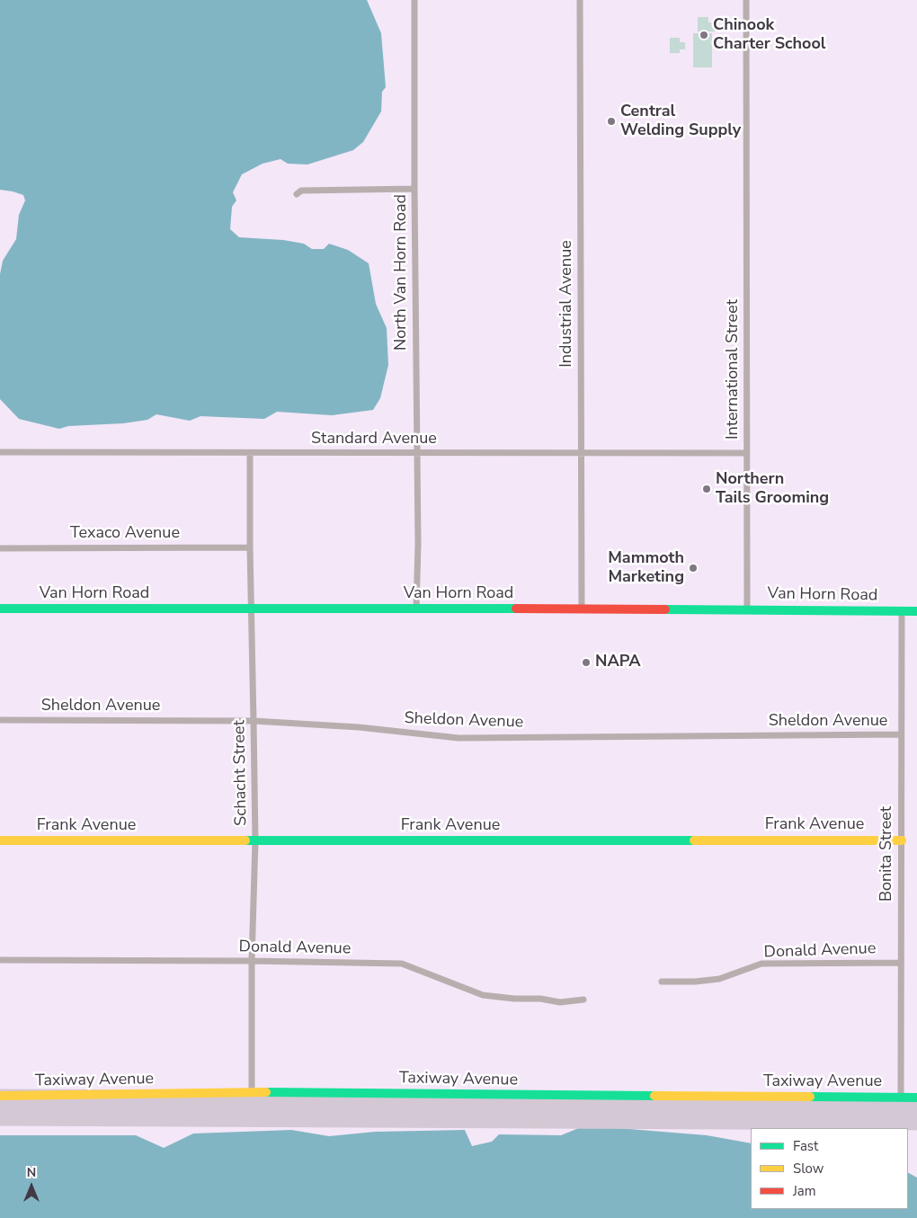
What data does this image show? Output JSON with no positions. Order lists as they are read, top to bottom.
{
  "streets": {
    "street": [
      "North Van Horn Road",
      "Industrial Avenue",
      "International Street",
      "Standard Avenue",
      "Texaco Avenue",
      "Van Horn Road",
      "Sheldon Avenue",
      "Schacht Street",
      "Frank Avenue",
      "Bonita Street",
      "Donald Avenue",
      "Taxiway Avenue"
    ]
  },
  "crossings": [
    ["North Van Horn Road", "Standard Avenue"],
    ["North Van Horn Road", "Van Horn Road"],
    ["Industrial Avenue", "Standard Avenue"],
    ["Industrial Avenue", "Van Horn Road"],
    ["International Street", "Standard Avenue"],
    ["International Street", "Van Horn Road"],
    ["Standard Avenue", "Schacht Street"],
    ["Texaco Avenue", "Schacht Street"],
    ["Van Horn Road", "Schacht Street"],
    ["Van Horn Road", "Bonita Street"],
    ["Sheldon Avenue", "Schacht Street"],
    ["Sheldon Avenue", "Bonita Street"],
    ["Schacht Street", "Frank Avenue"],
    ["Schacht Street", "Donald Avenue"],
    ["Schacht Street", "Taxiway Avenue"],
    ["Frank Avenue", "Bonita Street"],
    ["Bonita Street", "Donald Avenue"],
    ["Bonita Street", "Taxiway Avenue"]
  ],
  "places": [
    "Chinook Charter School",
    "Central Welding Supply",
    "Northern Tails Grooming",
    "Mammoth Marketing",
    "NAPA"
  ],
  "legend": ["Fast", "Slow", "Jam"],
  "north": "top"
}
